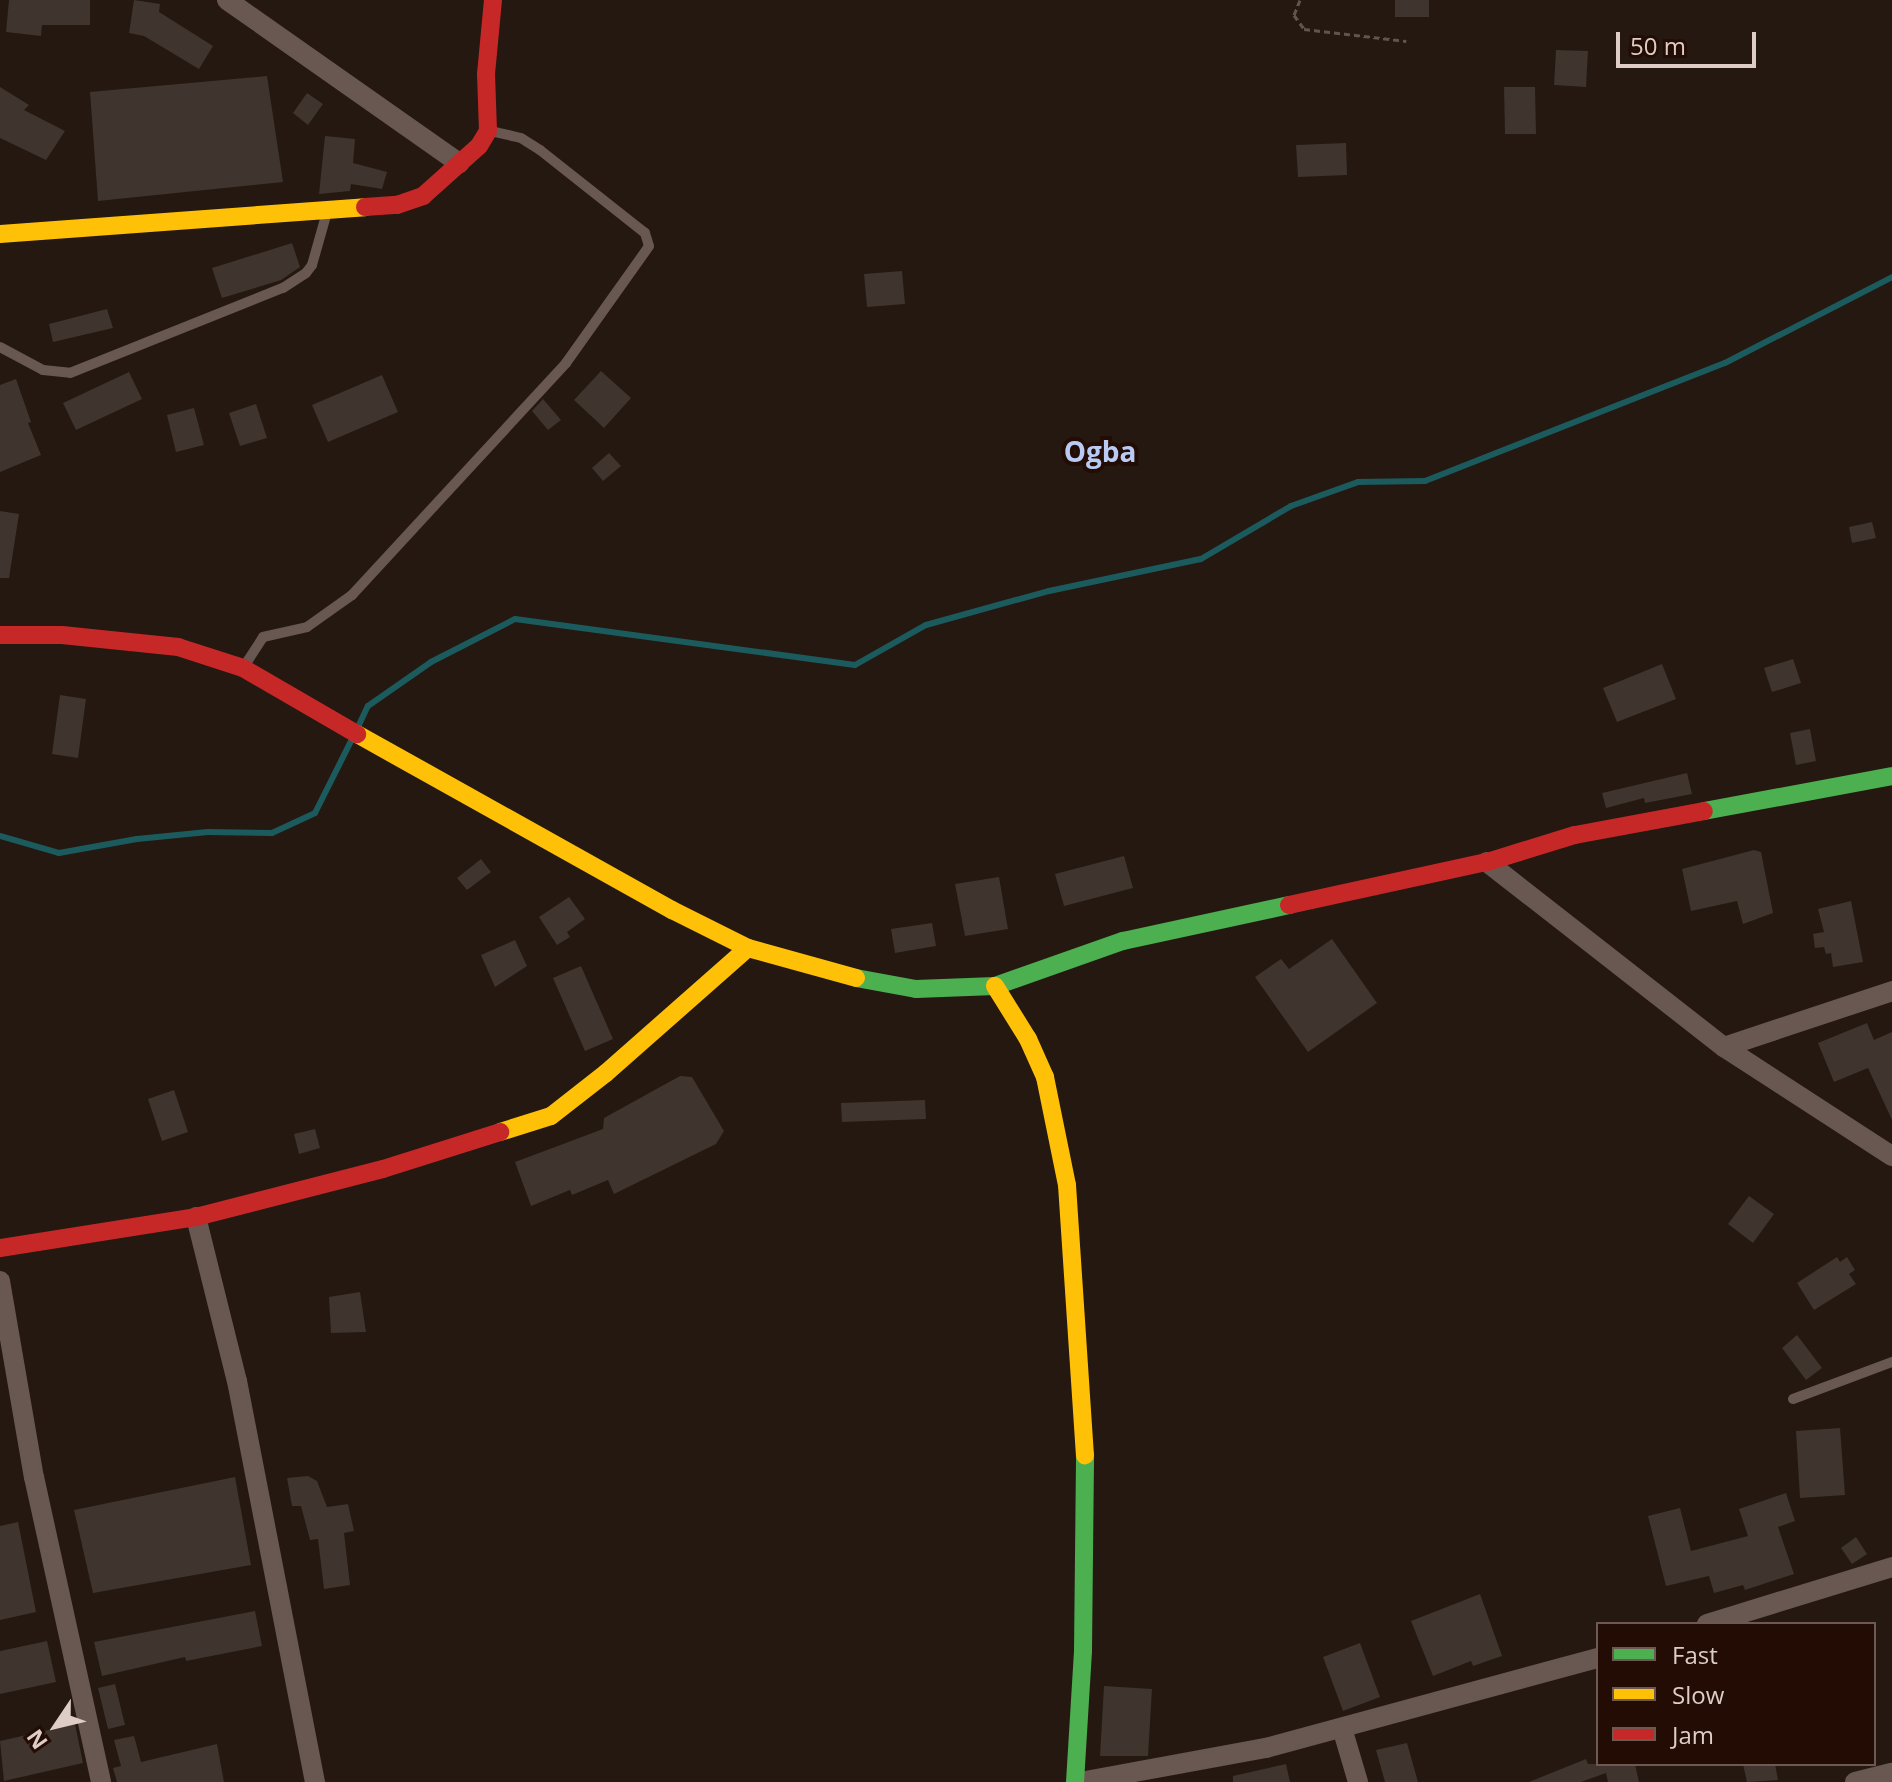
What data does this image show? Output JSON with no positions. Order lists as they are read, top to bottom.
{
  "districts": ["Ogba"],
  "legend": ["Fast", "Slow", "Jam"],
  "scale_bar": "50 m",
  "north": "bottom left"
}
